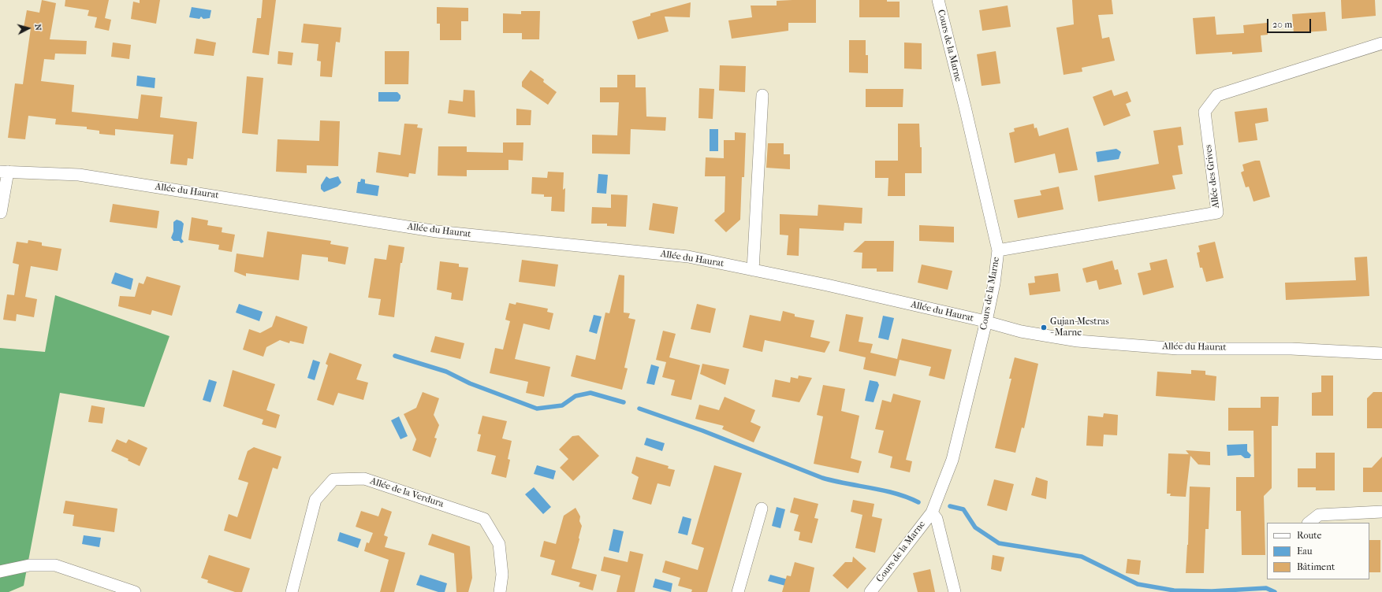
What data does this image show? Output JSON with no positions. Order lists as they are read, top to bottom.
{
  "streets": {
    "street": [
      "Cours de la Marne",
      "Allée des Grives",
      "Allée du Haurat",
      "Allée de la Verdura"
    ]
  },
  "crossings": [
    ["Cours de la Marne", "Allée des Grives"],
    ["Cours de la Marne", "Allée du Haurat"]
  ],
  "places": ["Gujan-Mestras - Marne"],
  "legend": ["Route", "Eau", "Bâtiment"],
  "scale_bar": "20 m",
  "north": "right"
}
